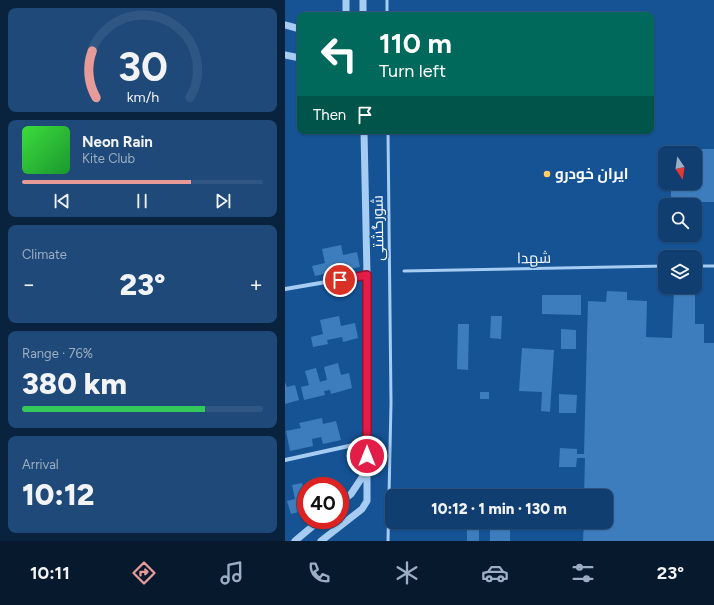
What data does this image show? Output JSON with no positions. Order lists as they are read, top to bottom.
{
  "streets": {
    "lane": ["شورگشتی", "شهدا"]
  },
  "places": ["ایران خودرو"],
  "north": "bottom",
  "page": {
    "turn": ["110 m", "Turn left"],
    "then": "Then",
    "song": ["Neon Rain", "Kite Club"],
    "tile": [
      "Climate",
      ["Range · 76%", "380 km"],
      ["Arrival", "10:12"]
    ],
    "heat": ["−", "23°", "+"],
    "limit": "40",
    "trip": "10:12 · 1 min · 130 m",
    "tabs": ["10:11", "23°"],
    "gauge": ["30", "km/h"]
  }
}
